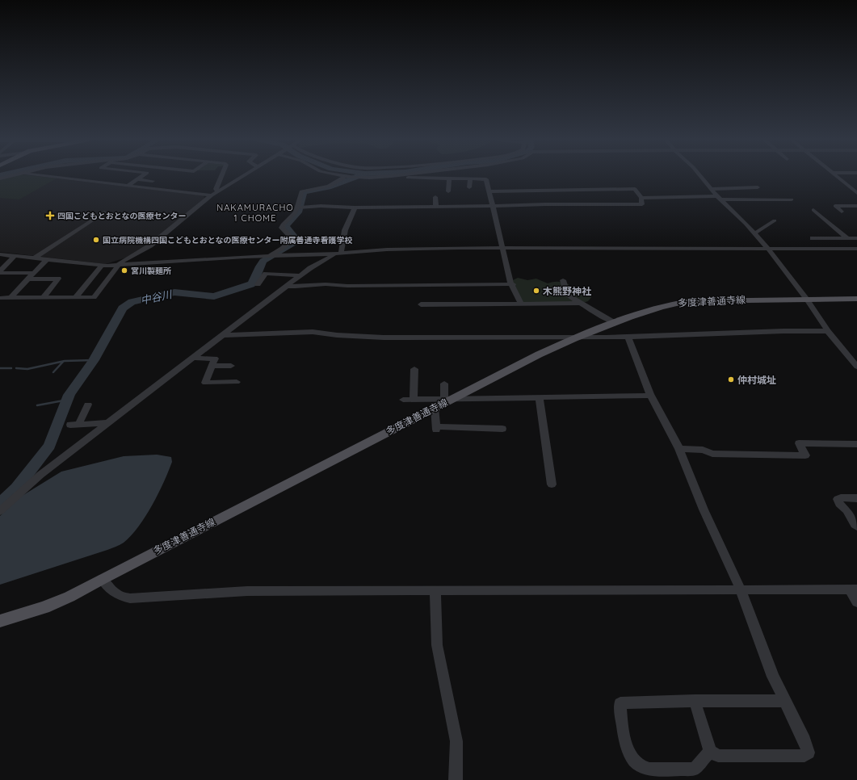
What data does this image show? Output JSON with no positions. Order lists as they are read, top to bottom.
{
  "streets": {
    "main road": ["多度津善通寺線"]
  },
  "districts": ["NAKAMURACHO 1 CHOME"],
  "water": ["中谷川"],
  "places": {
    "health": ["四国こどもとおとなの医療センター"],
    "other": [
      "国立病院機構四国こどもとおとなの医療センター附属善通寺看護学校",
      "宮川製麺所",
      "木熊野神社",
      "仲村城址"
    ]
  }
}
